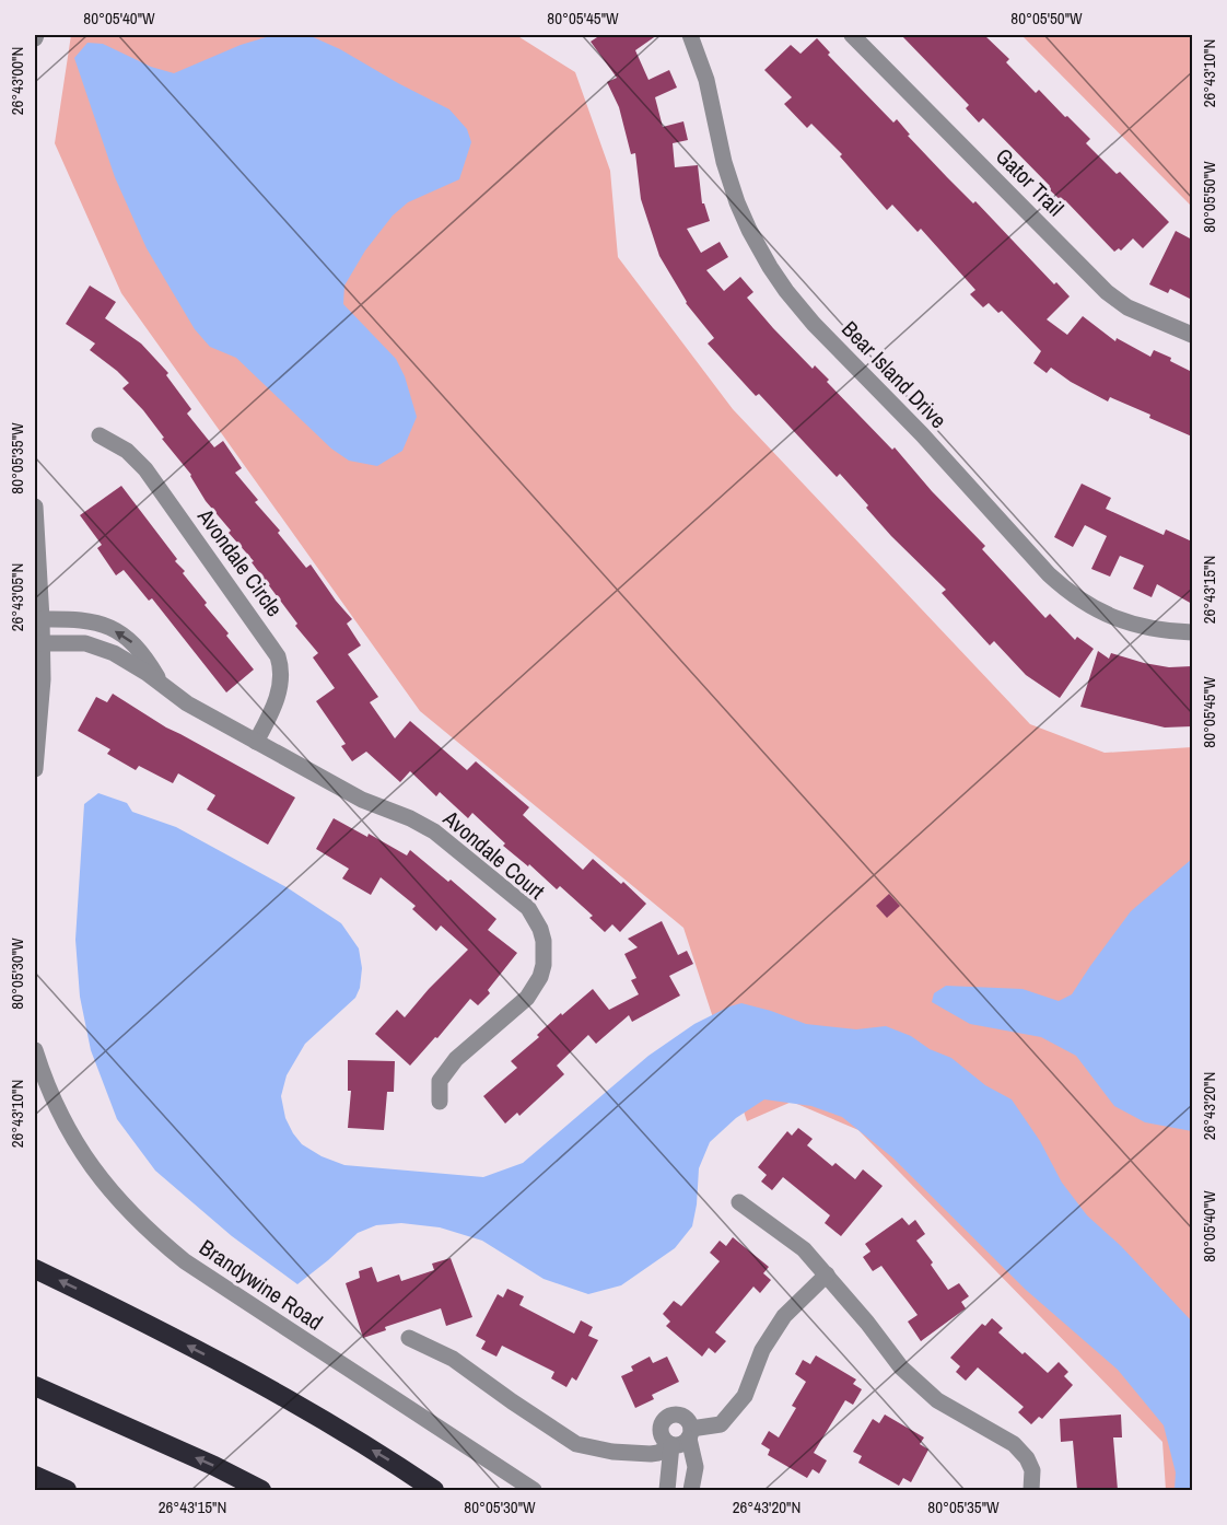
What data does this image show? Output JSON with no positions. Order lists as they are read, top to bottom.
{
  "streets": {
    "street": [
      "Gator Trail",
      "Bear Island Drive",
      "Avondale Circle",
      "Avondale Court",
      "Brandywine Road"
    ]
  },
  "crossings": [
    ["Avondale Circle", "Avondale Court"]
  ],
  "coordinates": [
    "80°05'40\"W",
    "80°05'45\"W",
    "80°05'50\"W",
    "26°43'10\"N",
    "26°43'00\"N",
    "80°05'35\"W",
    "26°43'15\"N",
    "26°43'05\"N",
    "80°05'30\"W",
    "26°43'20\"N"
  ]
}
